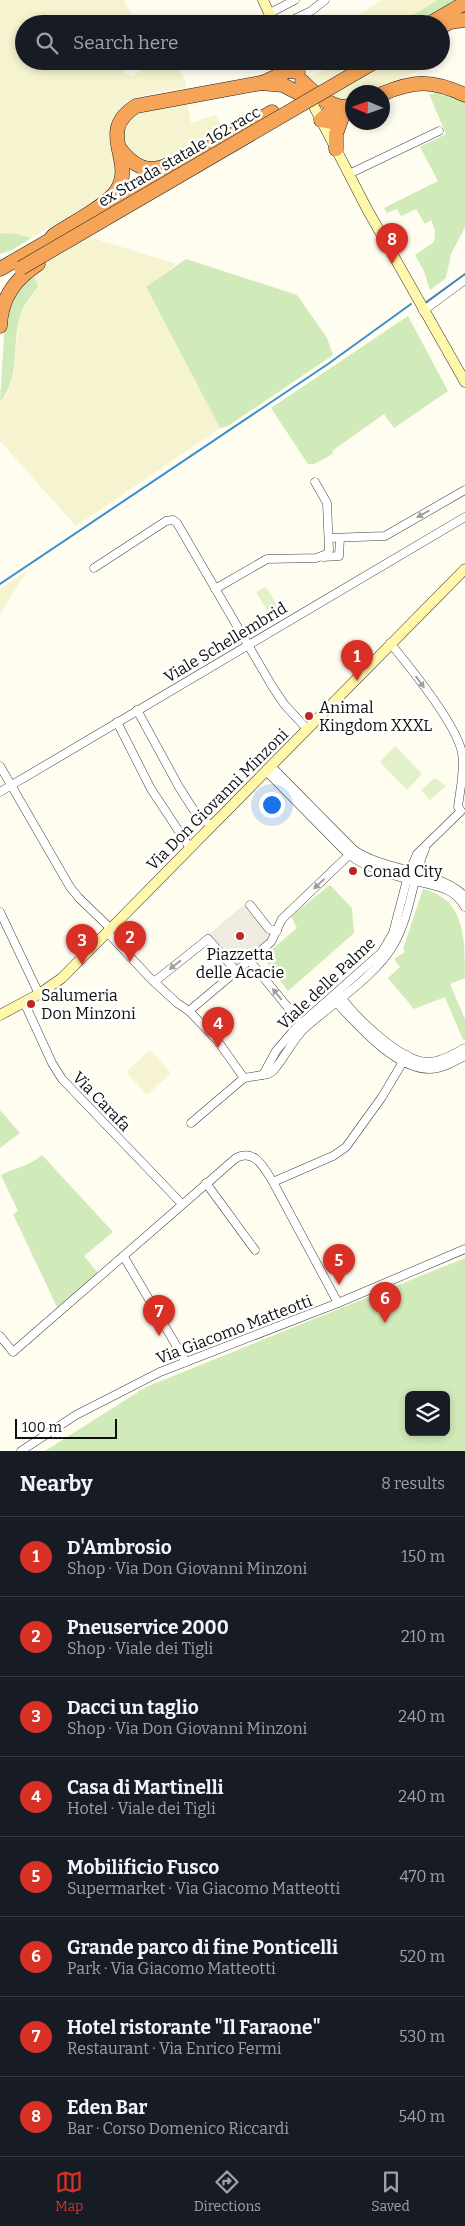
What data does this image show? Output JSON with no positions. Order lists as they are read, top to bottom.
{
  "streets": {
    "highway": ["ex Strada statale 162 racc"],
    "street": [
      "Viale Schellembrid",
      "Via Don Giovanni Minzoni",
      "Viale delle Palme",
      "Via Carafa",
      "Via Giacomo Matteotti"
    ]
  },
  "crossings": [
    ["Via Don Giovanni Minzoni", "Viale delle Palme"],
    ["Via Don Giovanni Minzoni", "Via Carafa"]
  ],
  "one_way": ["Viale delle Palme"],
  "places": [
    "Animal Kingdom XXXL",
    "Conad City",
    "Piazzetta delle Acacie",
    "Salumeria Don Minzoni"
  ],
  "scale_bar": "100 m",
  "north": "left",
  "page": {
    "search": "Search here",
    "pins": [
      "8",
      "1",
      "2",
      "3",
      "4",
      "5",
      "6",
      "7"
    ],
    "scale": "100 m",
    "heading": ["Nearby", "8 results"],
    "list": [
      {
        "mark": "1",
        "name": "D'Ambrosio",
        "note": "Shop · Via Don Giovanni Minzoni",
        "value": "150 m"
      },
      {
        "mark": "2",
        "name": "Pneuservice 2000",
        "note": "Shop · Viale dei Tigli",
        "value": "210 m"
      },
      {
        "mark": "3",
        "name": "Dacci un taglio",
        "note": "Shop · Via Don Giovanni Minzoni",
        "value": "240 m"
      },
      {
        "mark": "4",
        "name": "Casa di Martinelli",
        "note": "Hotel · Viale dei Tigli",
        "value": "240 m"
      },
      {
        "mark": "5",
        "name": "Mobilificio Fusco",
        "note": "Supermarket · Via Giacomo Matteotti",
        "value": "470 m"
      },
      {
        "mark": "6",
        "name": "Grande parco di fine Ponticelli",
        "note": "Park · Via Giacomo Matteotti",
        "value": "520 m"
      },
      {
        "mark": "7",
        "name": "Hotel ristorante \"Il Faraone\"",
        "note": "Restaurant · Via Enrico Fermi",
        "value": "530 m"
      },
      {
        "mark": "8",
        "name": "Eden Bar",
        "note": "Bar · Corso Domenico Riccardi",
        "value": "540 m"
      }
    ],
    "nav": ["Map", "Directions", "Saved"]
  }
}
